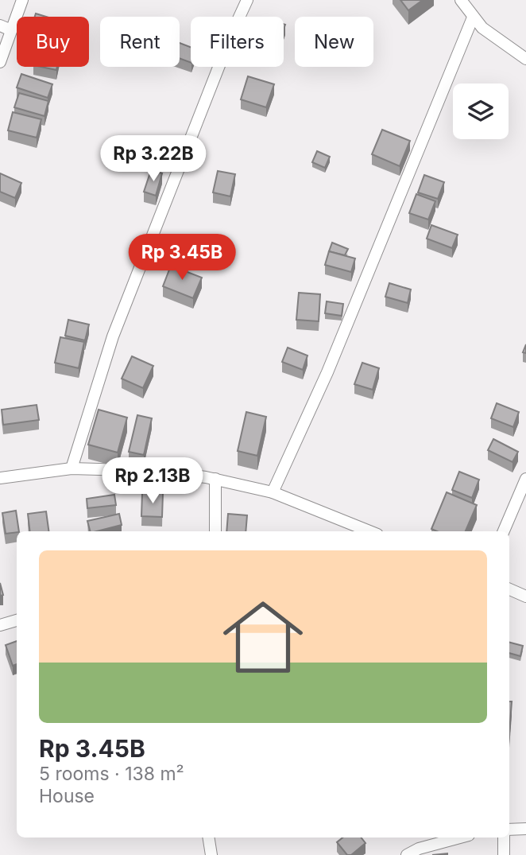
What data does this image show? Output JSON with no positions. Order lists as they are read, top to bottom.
{
  "page": {
    "chip": [
      "Buy",
      "Rent",
      "Filters",
      "New"
    ],
    "price": ["Rp 3.22B", "Rp 3.45B", "Rp 2.13B"],
    "list": [
      {
        "name": "Rp 3.45B",
        "note": "5 rooms · 138 m² · House"
      }
    ]
  }
}
